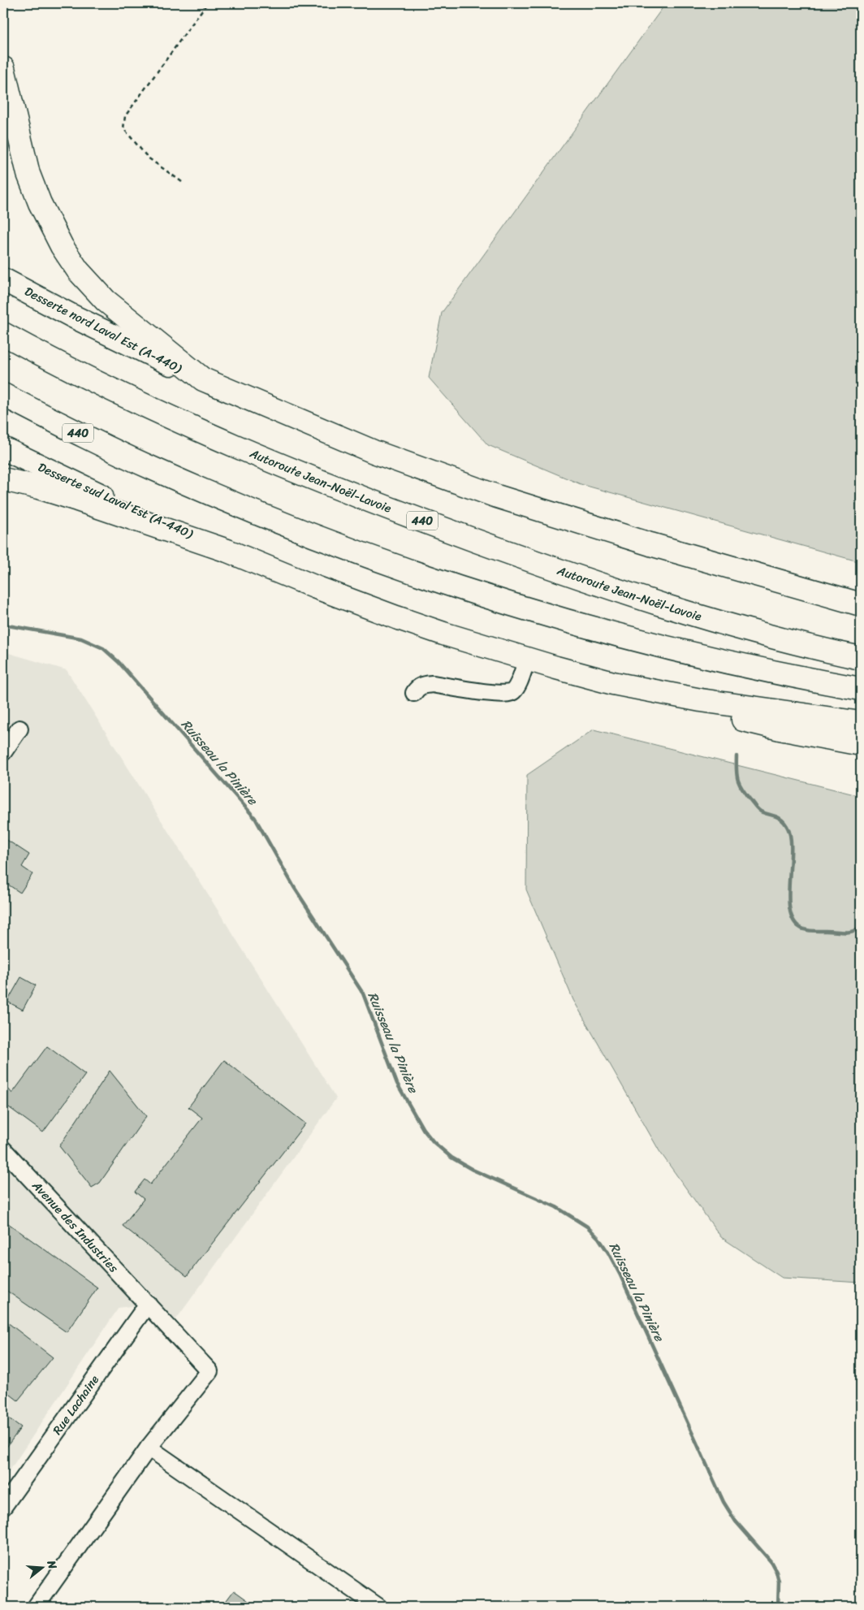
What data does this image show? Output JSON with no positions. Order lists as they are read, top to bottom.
{
  "streets": {
    "highway": [
      "Desserte nord Laval Est (A-440)",
      "440",
      "Autoroute Jean-Noël-Lavoie",
      "Desserte sud Laval Est (A-440)"
    ],
    "street": ["Avenue des Industries", "Rue Lachaine"]
  },
  "crossings": [
    ["Avenue des Industries", "Rue Lachaine"]
  ],
  "water": ["Ruisseau la Pinière"],
  "north": "right"
}
